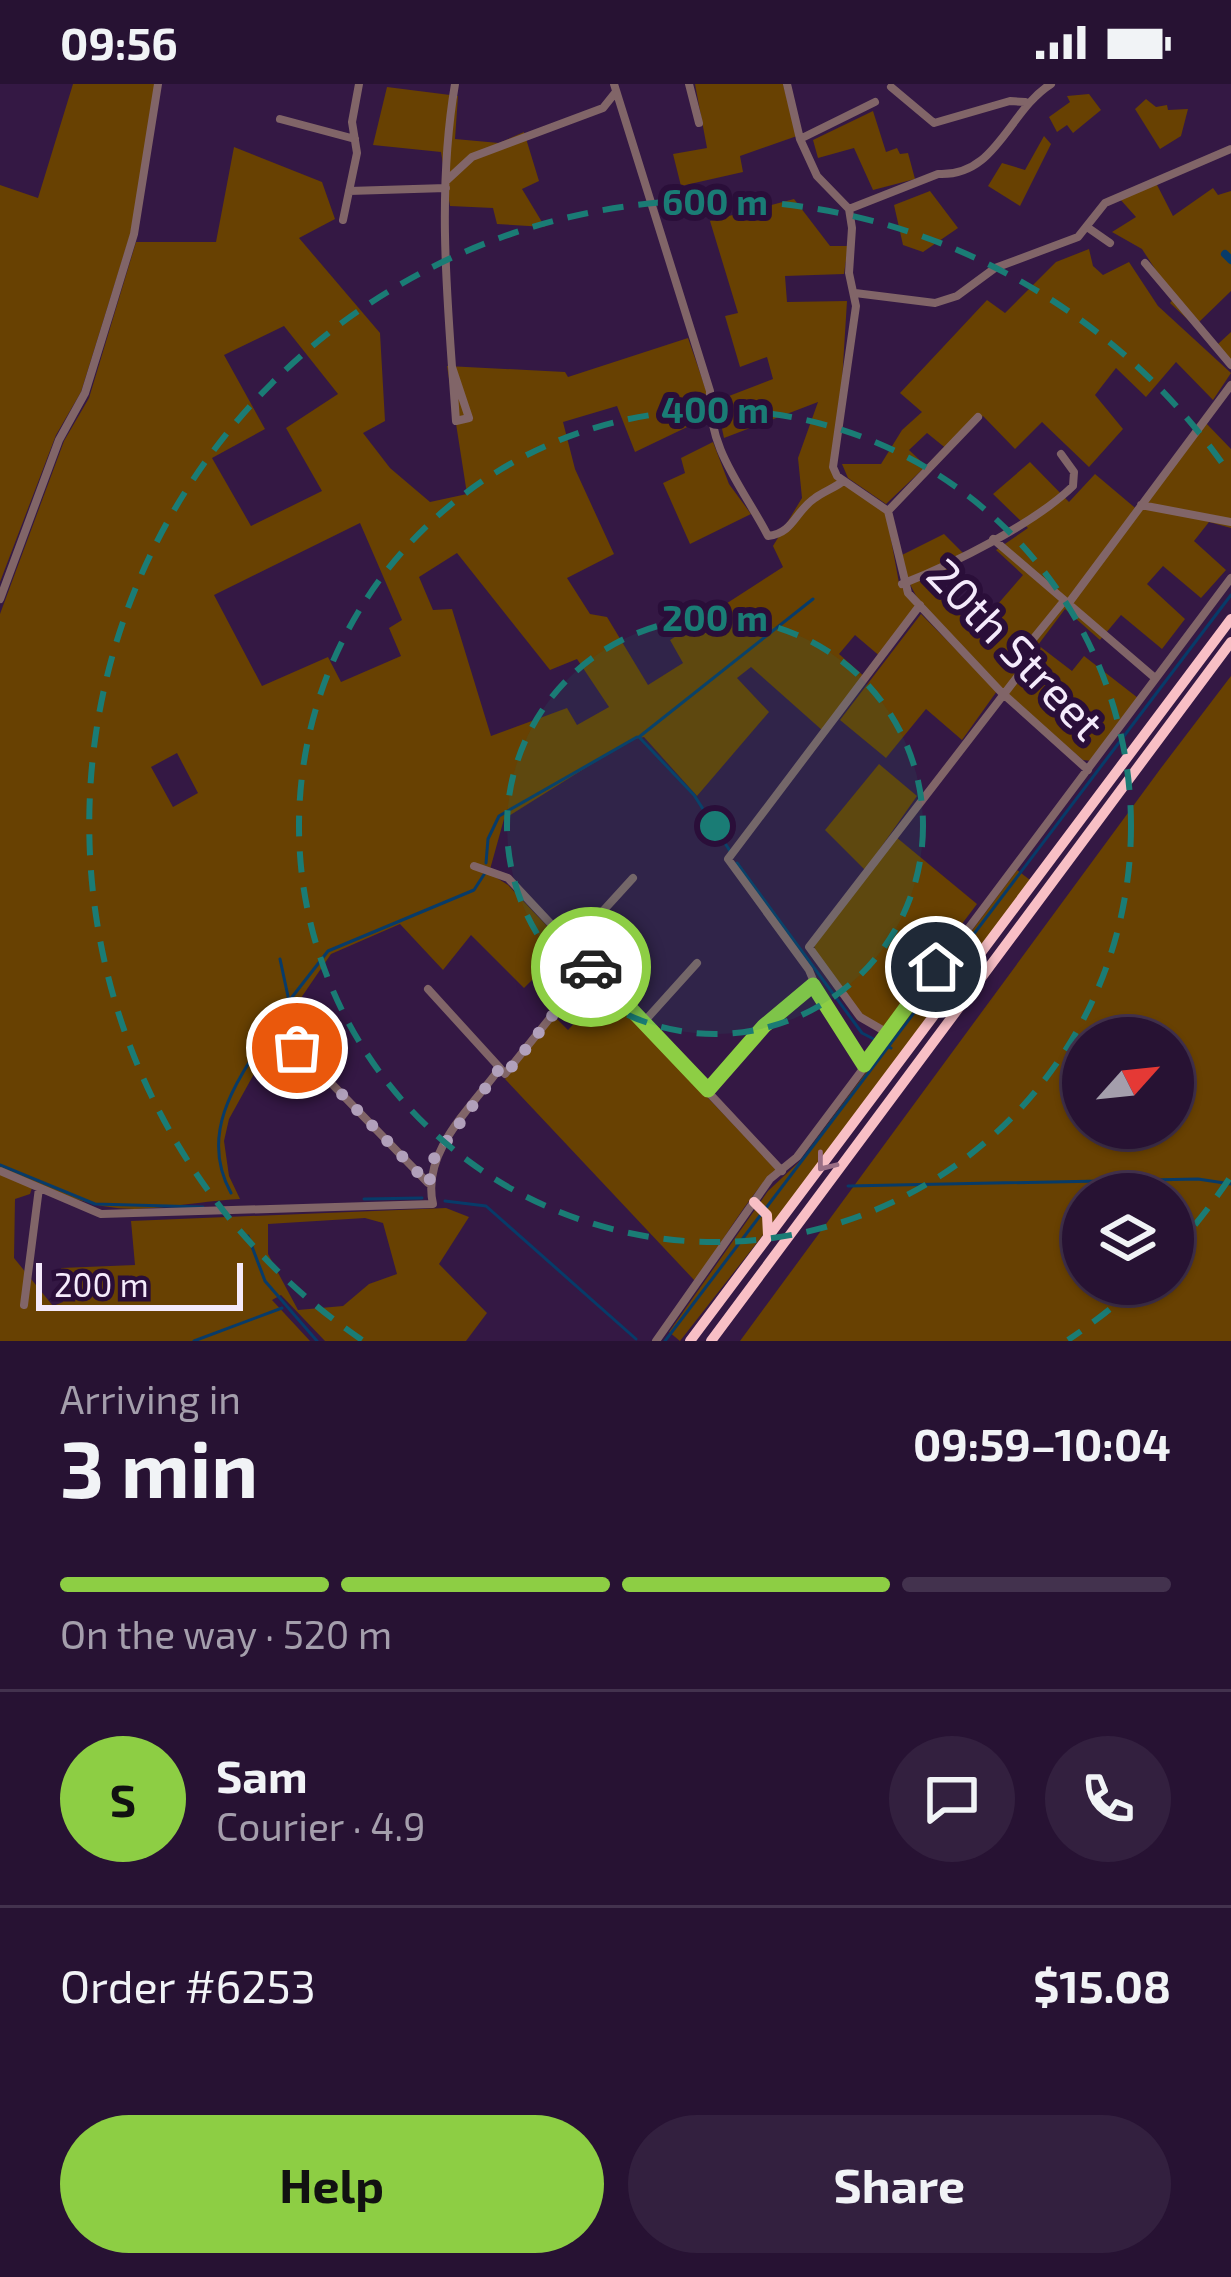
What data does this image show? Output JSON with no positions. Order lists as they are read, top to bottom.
{
  "streets": {
    "street": ["20th Street"]
  },
  "scale_bar": "200 m",
  "north": "top right",
  "page": {
    "status": "09:56",
    "scale": "200 m",
    "heading": ["3 min", "Arriving in", "09:59–10:04"],
    "panel": [
      "Sam",
      "Courier · 4.9",
      "Order #6253",
      "$15.08"
    ],
    "bar": "On the way · 520 m",
    "round": "S",
    "buttons": ["Help", "Share"]
  },
  "rings": ["600 m", "400 m", "200 m"]
}
